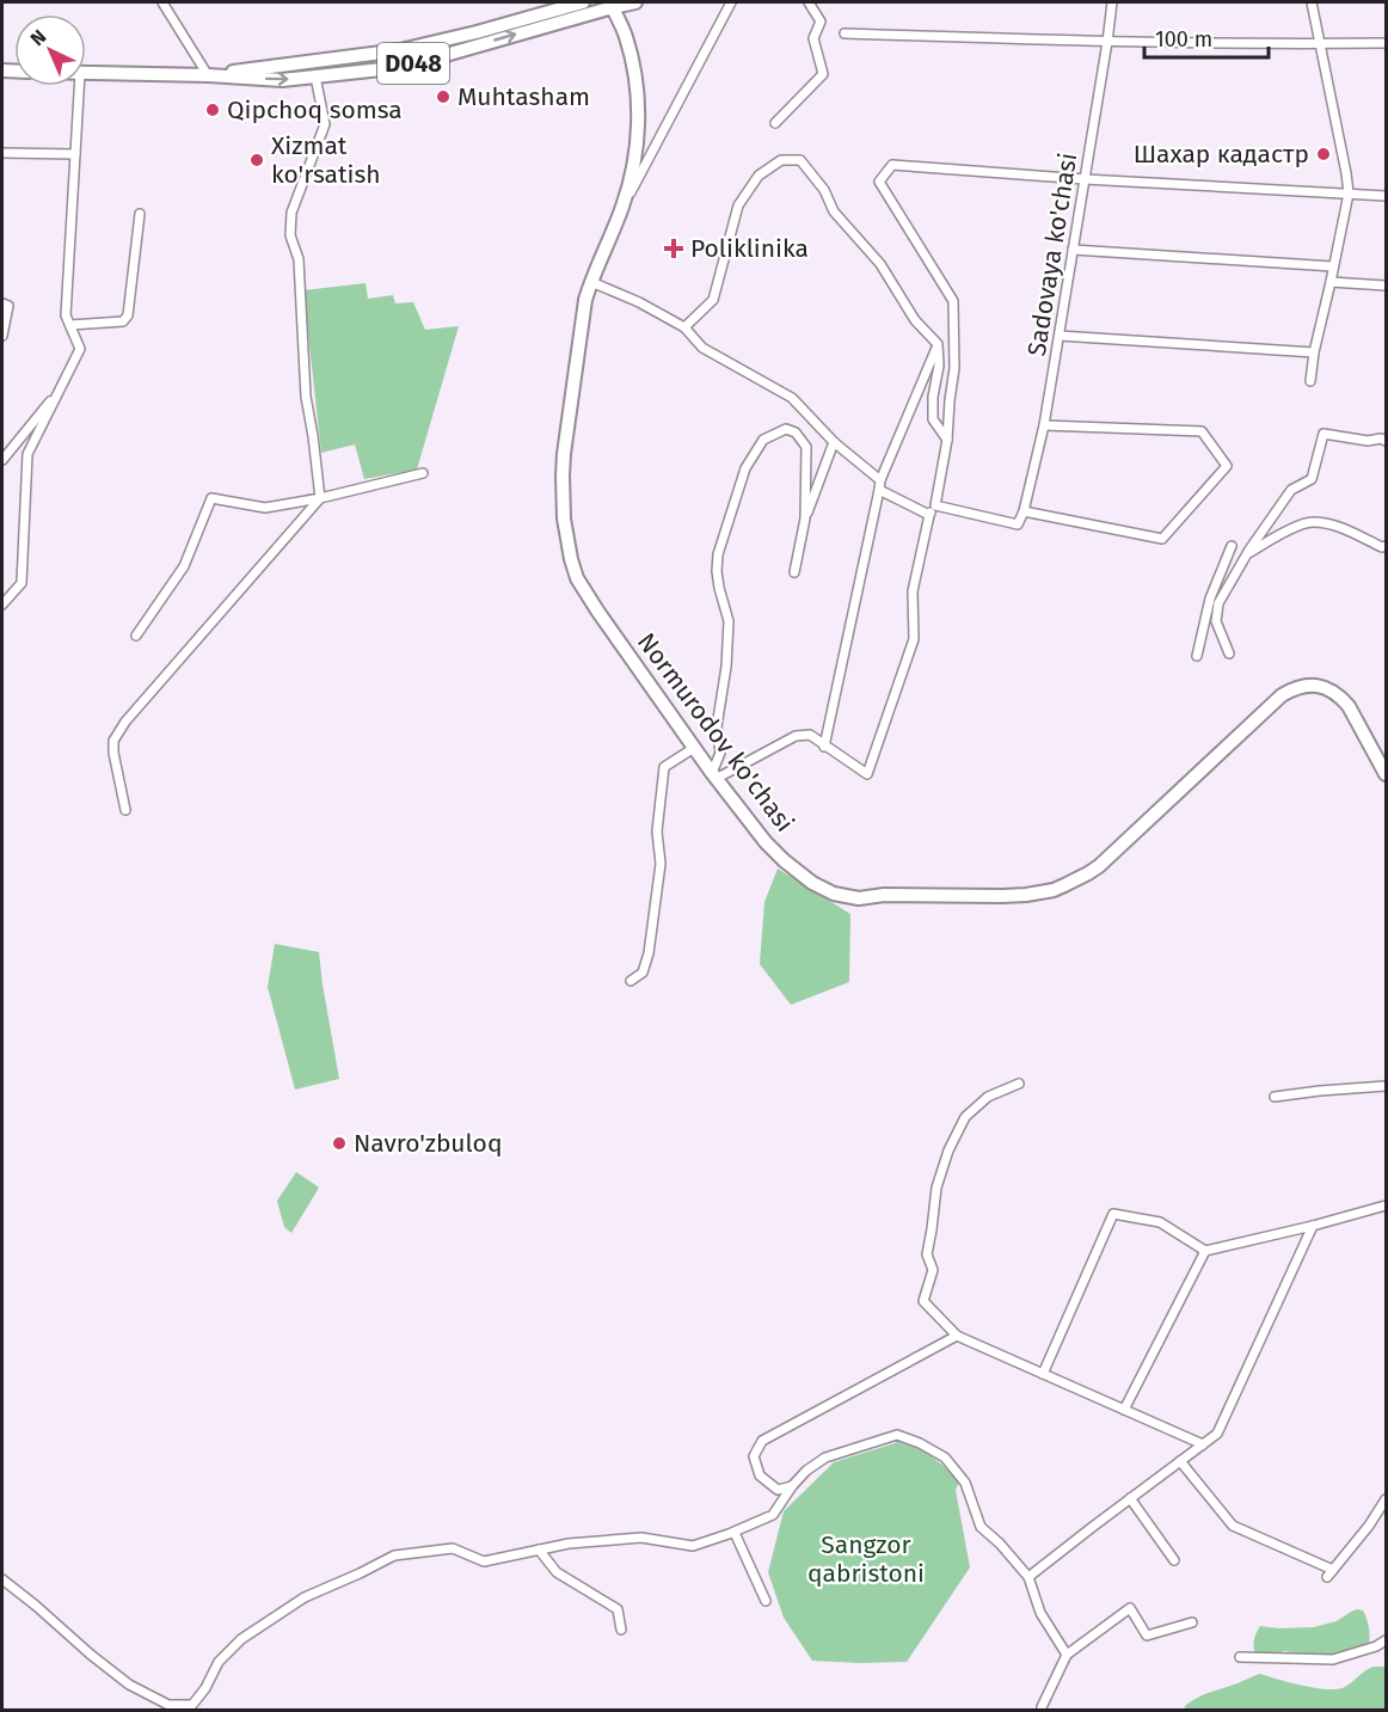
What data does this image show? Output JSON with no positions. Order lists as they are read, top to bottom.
{
  "streets": {
    "main road": ["D048", "Normurodov ko'chasi"],
    "street": ["Sadovaya ko'chasi"]
  },
  "crossings": [
    ["D048", "Normurodov ko'chasi"]
  ],
  "parks": ["Sangzor qabristoni"],
  "places": {
    "other": [
      "Muhtasham",
      "Qipchoq somsa",
      "Шахар кадастр",
      "Xizmat ko'rsatish",
      "Navro'zbuloq"
    ],
    "health": ["Poliklinika"]
  },
  "scale_bar": "100 m",
  "north": "top left"
}
